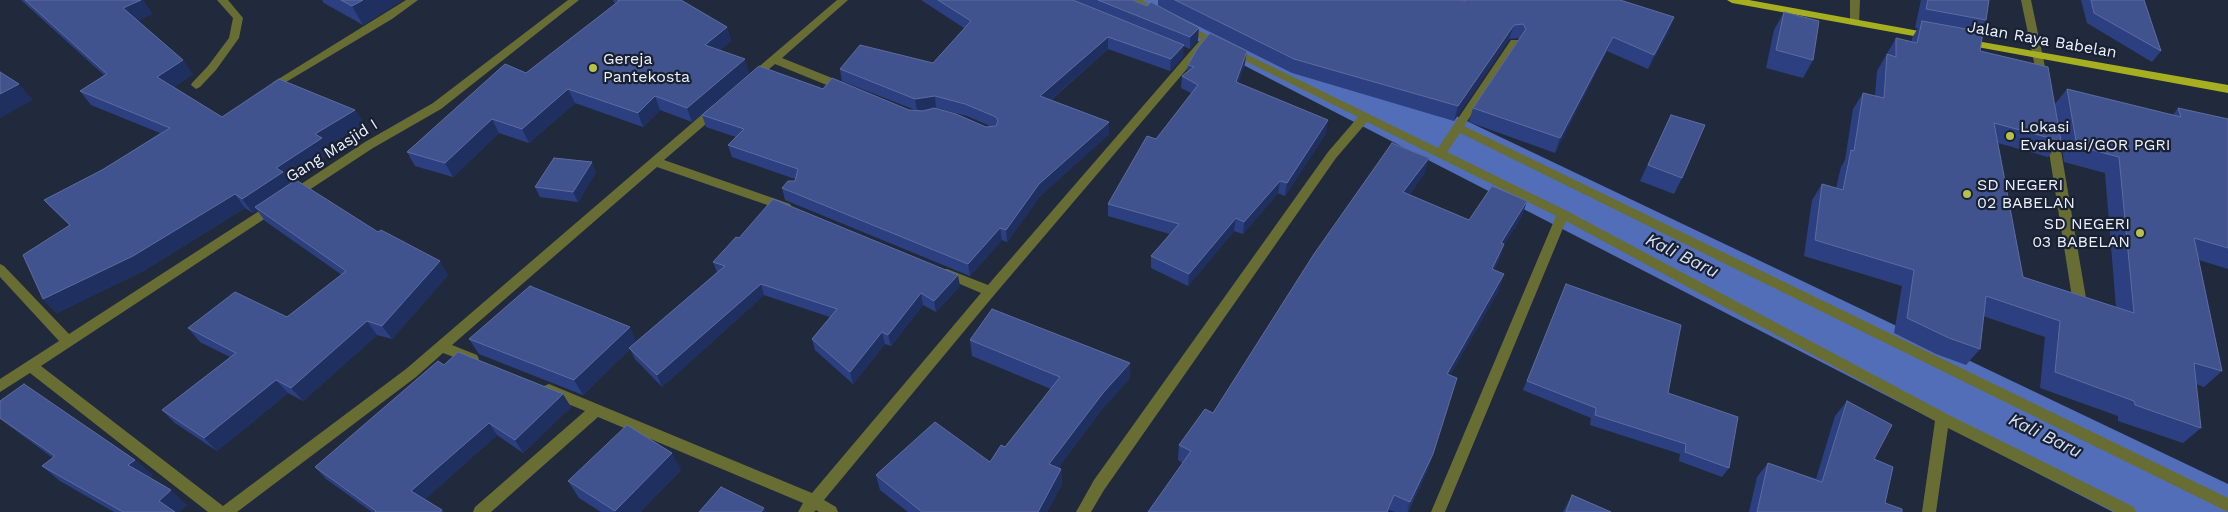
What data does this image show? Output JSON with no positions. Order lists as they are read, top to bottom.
{
  "streets": {
    "main road": ["Jalan Raya Babelan"],
    "street": ["Gang Masjid I"]
  },
  "water": ["Kali Baru"],
  "places": [
    "Gereja Pantekosta",
    "Lokasi Evakuasi/GOR PGRI",
    "SD NEGERI 02 BABELAN",
    "SD NEGERI 03 BABELAN"
  ]
}
